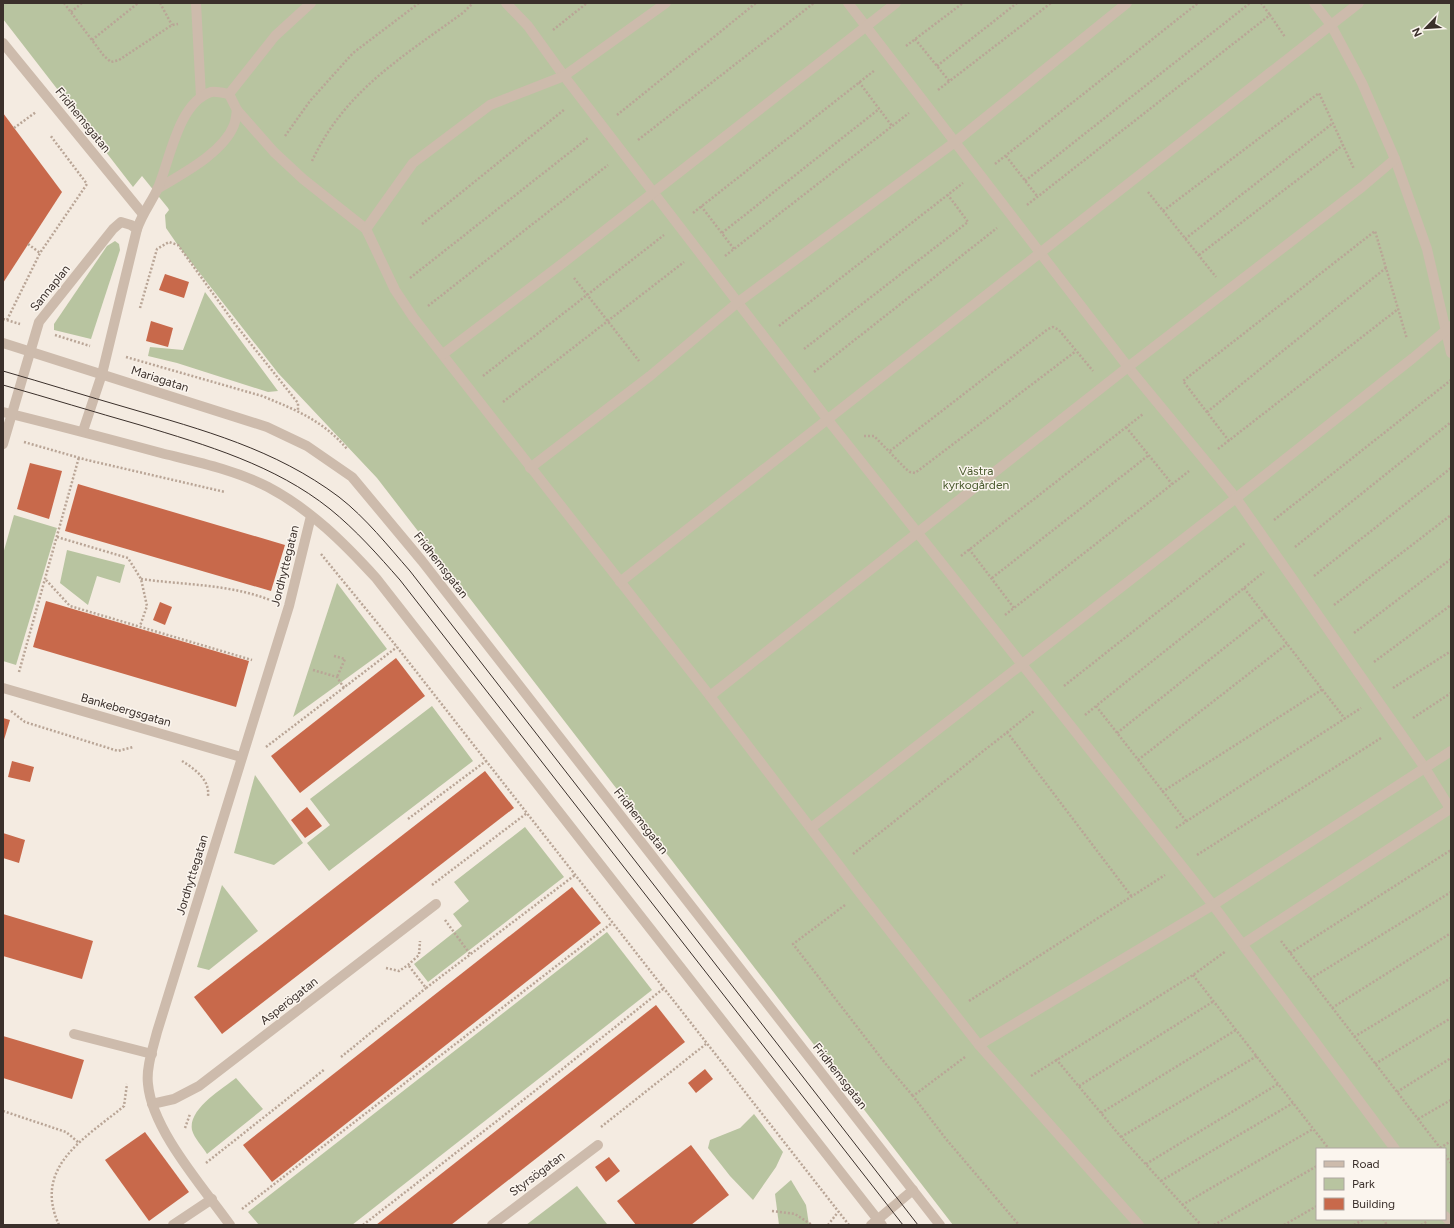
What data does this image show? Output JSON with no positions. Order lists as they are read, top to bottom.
{
  "streets": {
    "street": [
      "Fridhemsgatan",
      "Sannaplan",
      "Mariagatan",
      "Jordhyttegatan",
      "Bankebergsgatan",
      "Asperögatan",
      "Styrsögatan"
    ]
  },
  "crossings": [
    ["Fridhemsgatan", "Mariagatan"],
    ["Sannaplan", "Mariagatan"],
    ["Jordhyttegatan", "Bankebergsgatan"],
    ["Jordhyttegatan", "Asperögatan"]
  ],
  "parks": ["Västra kyrkogården"],
  "legend": ["Road", "Park", "Building"],
  "north": "bottom left"
}
